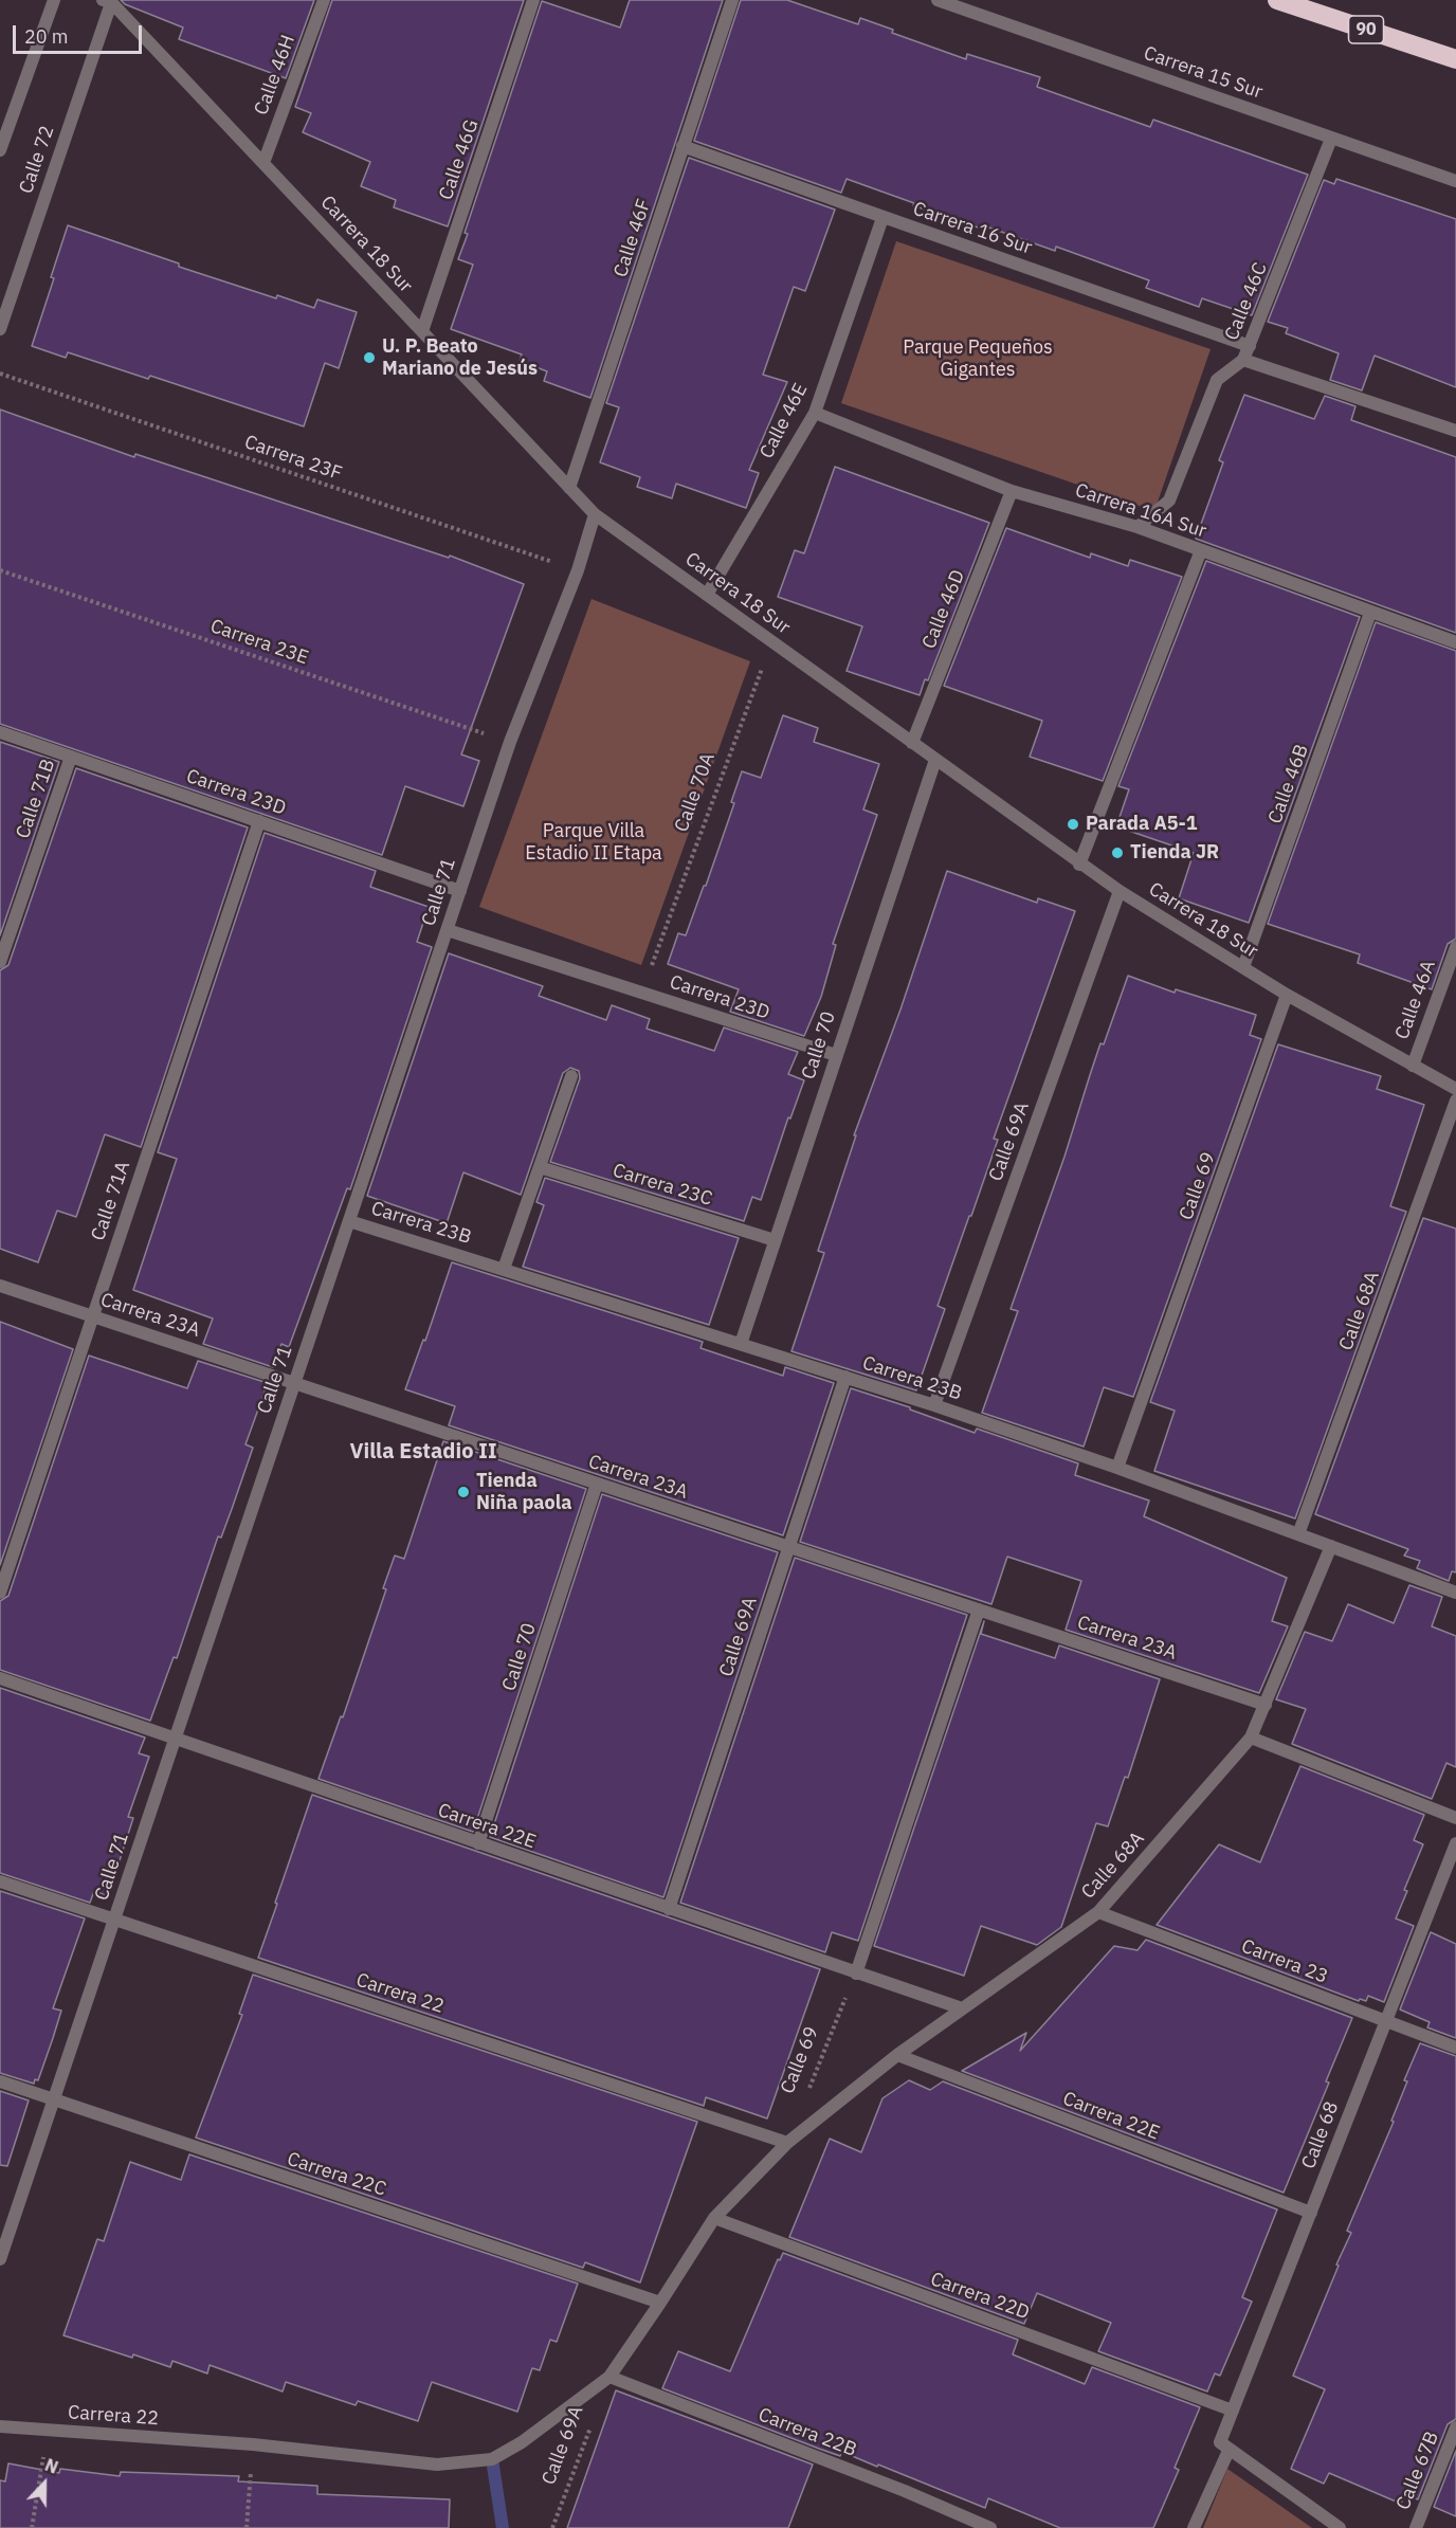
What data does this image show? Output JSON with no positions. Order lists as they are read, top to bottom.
{
  "streets": {
    "highway": ["90"],
    "street": [
      "Carrera 15 Sur",
      "Calle 46H",
      "Calle 72",
      "Calle 46G",
      "Carrera 16 Sur",
      "Calle 46F",
      "Carrera 18 Sur",
      "Calle 46C",
      "Calle 46E",
      "Carrera 16A Sur",
      "Calle 46D",
      "Calle 46B",
      "Carrera 23D",
      "Calle 71B",
      "Calle 71",
      "Calle 46A",
      "Calle 70",
      "Calle 69A",
      "Carrera 23C",
      "Calle 69",
      "Calle 71A",
      "Carrera 23B",
      "Calle 68A",
      "Carrera 23A",
      "Carrera 22E",
      "Carrera 23",
      "Carrera 22",
      "Calle 68",
      "Carrera 22C",
      "Carrera 22D",
      "Carrera 22B",
      "Calle 67B"
    ],
    "path": ["Carrera 23F", "Carrera 23E", "Calle 70A"]
  },
  "crossings": [
    ["Carrera 15 Sur", "Calle 46C"],
    ["Calle 46H", "Carrera 18 Sur"],
    ["Calle 72", "Carrera 18 Sur"],
    ["Calle 46G", "Carrera 18 Sur"],
    ["Carrera 16 Sur", "Calle 46F"],
    ["Carrera 16 Sur", "Calle 46C"],
    ["Carrera 16 Sur", "Calle 46E"],
    ["Calle 46F", "Carrera 18 Sur"],
    ["Carrera 18 Sur", "Calle 46E"],
    ["Carrera 18 Sur", "Calle 46D"],
    ["Carrera 18 Sur", "Calle 46B"],
    ["Carrera 18 Sur", "Calle 70A"],
    ["Carrera 18 Sur", "Calle 71"],
    ["Carrera 18 Sur", "Calle 46A"],
    ["Carrera 18 Sur", "Calle 70"],
    ["Carrera 18 Sur", "Calle 69A"],
    ["Carrera 18 Sur", "Calle 69"],
    ["Calle 46C", "Carrera 16A Sur"],
    ["Calle 46E", "Carrera 16A Sur"],
    ["Carrera 23F", "Calle 71"],
    ["Carrera 16A Sur", "Calle 46D"],
    ["Carrera 16A Sur", "Calle 46B"],
    ["Carrera 23E", "Calle 71"],
    ["Carrera 23D", "Calle 70A"],
    ["Carrera 23D", "Calle 71B"],
    ["Carrera 23D", "Calle 71"],
    ["Carrera 23D", "Calle 70"],
    ["Carrera 23D", "Calle 71A"],
    ["Calle 71", "Carrera 23B"],
    ["Calle 71", "Carrera 23A"],
    ["Calle 71", "Carrera 22E"],
    ["Calle 71", "Carrera 22"],
    ["Calle 71", "Carrera 22C"],
    ["Calle 70", "Carrera 23C"],
    ["Calle 70", "Carrera 23B"],
    ["Calle 70", "Carrera 23A"],
    ["Calle 70", "Carrera 22E"],
    ["Calle 69A", "Carrera 23B"],
    ["Calle 69A", "Carrera 23A"],
    ["Calle 69A", "Carrera 22E"],
    ["Calle 69A", "Carrera 22"],
    ["Calle 69A", "Carrera 22B"],
    ["Calle 69", "Carrera 23B"],
    ["Calle 69", "Calle 68A"],
    ["Calle 69", "Carrera 22E"],
    ["Calle 69", "Carrera 22"],
    ["Calle 71A", "Carrera 23A"],
    ["Carrera 23B", "Calle 68A"],
    ["Calle 68A", "Carrera 23A"],
    ["Calle 68A", "Carrera 22E"],
    ["Calle 68A", "Carrera 23"],
    ["Calle 68A", "Carrera 22"],
    ["Carrera 22E", "Calle 68"],
    ["Carrera 23", "Calle 68"],
    ["Carrera 22", "Carrera 22B"],
    ["Calle 68", "Carrera 22D"]
  ],
  "districts": ["Villa Estadio II"],
  "parks": ["Parque Pequeños Gigantes", "Parque Villa Estadio II Etapa"],
  "places": [
    "U. P. Beato Mariano de Jesús",
    "Parada A5-1",
    "Tienda JR",
    "Tienda Niña paola"
  ],
  "scale_bar": "20 m",
  "north": "top"
}
